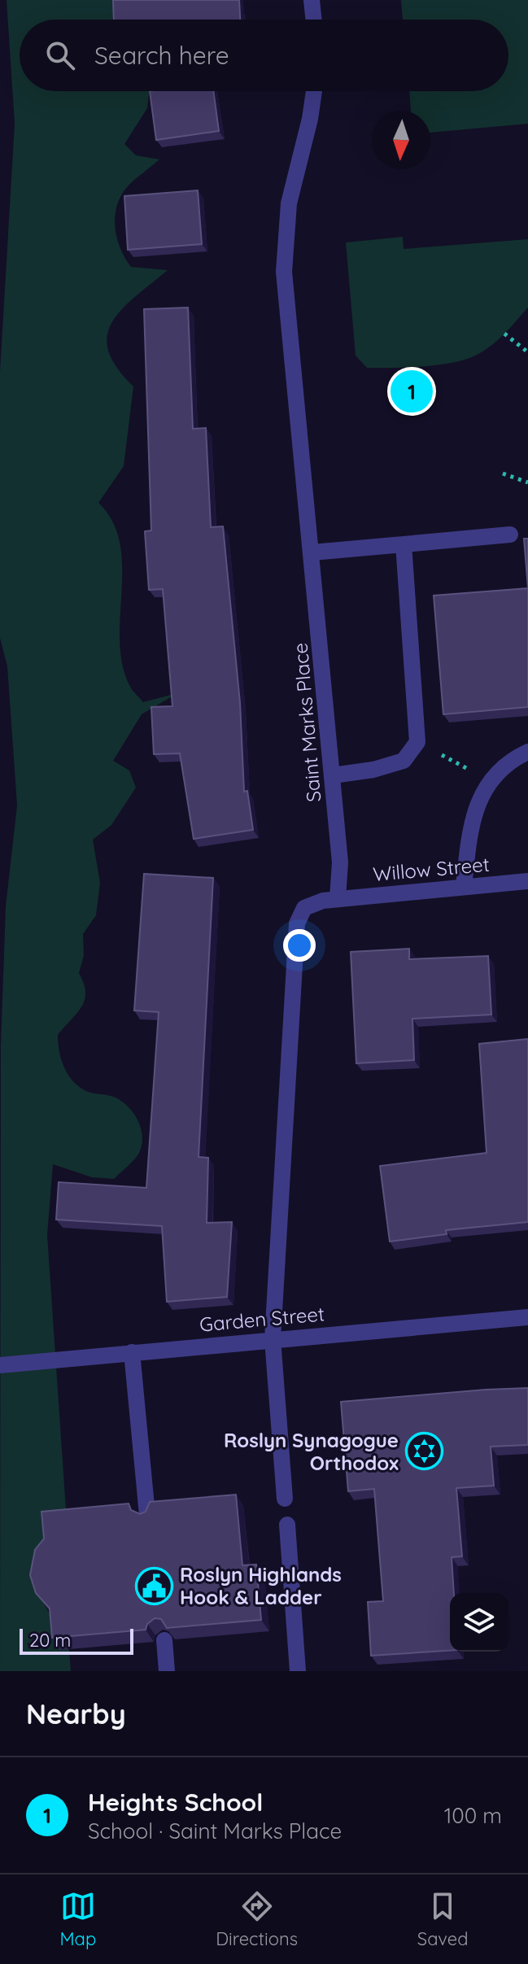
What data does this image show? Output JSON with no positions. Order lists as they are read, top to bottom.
{
  "streets": {
    "street": ["Saint Marks Place", "Willow Street", "Garden Street"]
  },
  "crossings": [
    ["Saint Marks Place", "Willow Street"]
  ],
  "places": {
    "synagogue": ["Roslyn Synagogue Orthodox"],
    "public building": ["Roslyn Highlands Hook & Ladder"]
  },
  "scale_bar": "20 m",
  "north": "bottom",
  "page": {
    "search": "Search here",
    "pins": "1",
    "scale": "20 m",
    "heading": "Nearby",
    "list": [
      {
        "mark": "1",
        "name": "Heights School",
        "note": "School · Saint Marks Place",
        "value": "100 m"
      }
    ],
    "nav": ["Map", "Directions", "Saved"]
  }
}
